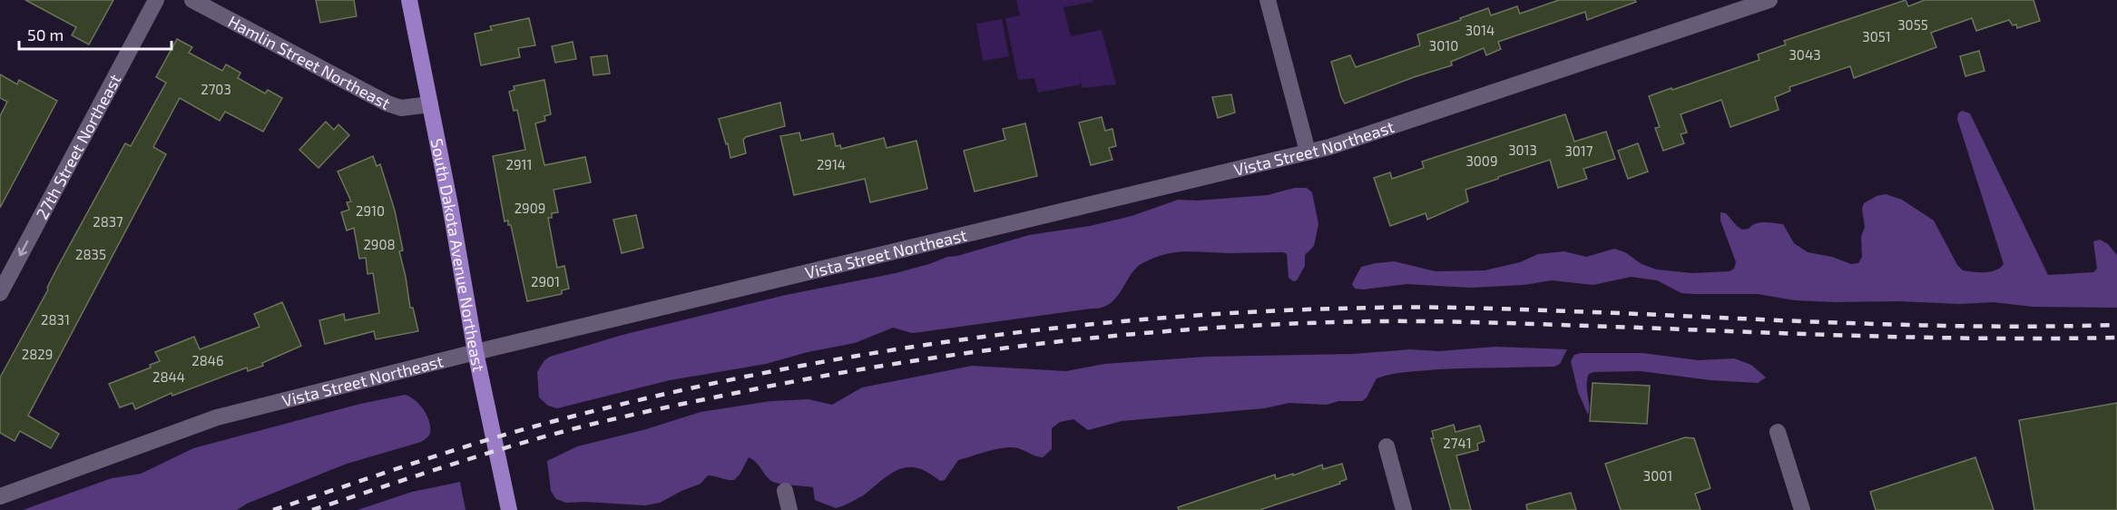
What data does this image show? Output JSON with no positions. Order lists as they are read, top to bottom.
{
  "streets": {
    "main road": ["South Dakota Avenue Northeast"],
    "street": ["Hamlin Street Northeast", "27th Street Northeast", "Vista Street Northeast"]
  },
  "crossings": [
    ["Hamlin Street Northeast", "South Dakota Avenue Northeast"],
    ["Vista Street Northeast", "South Dakota Avenue Northeast"]
  ],
  "one_way": ["27th Street Northeast"],
  "house_numbers": [
    "3055",
    "3014",
    "3051",
    "3010",
    "3043",
    "2703",
    "3013",
    "3017",
    "3009",
    "2911",
    "2914",
    "2909",
    "2910",
    "2837",
    "2908",
    "2835",
    "2901",
    "2831",
    "2829",
    "2846",
    "2844",
    "2741",
    "3001"
  ],
  "scale_bar": "50 m"
}
